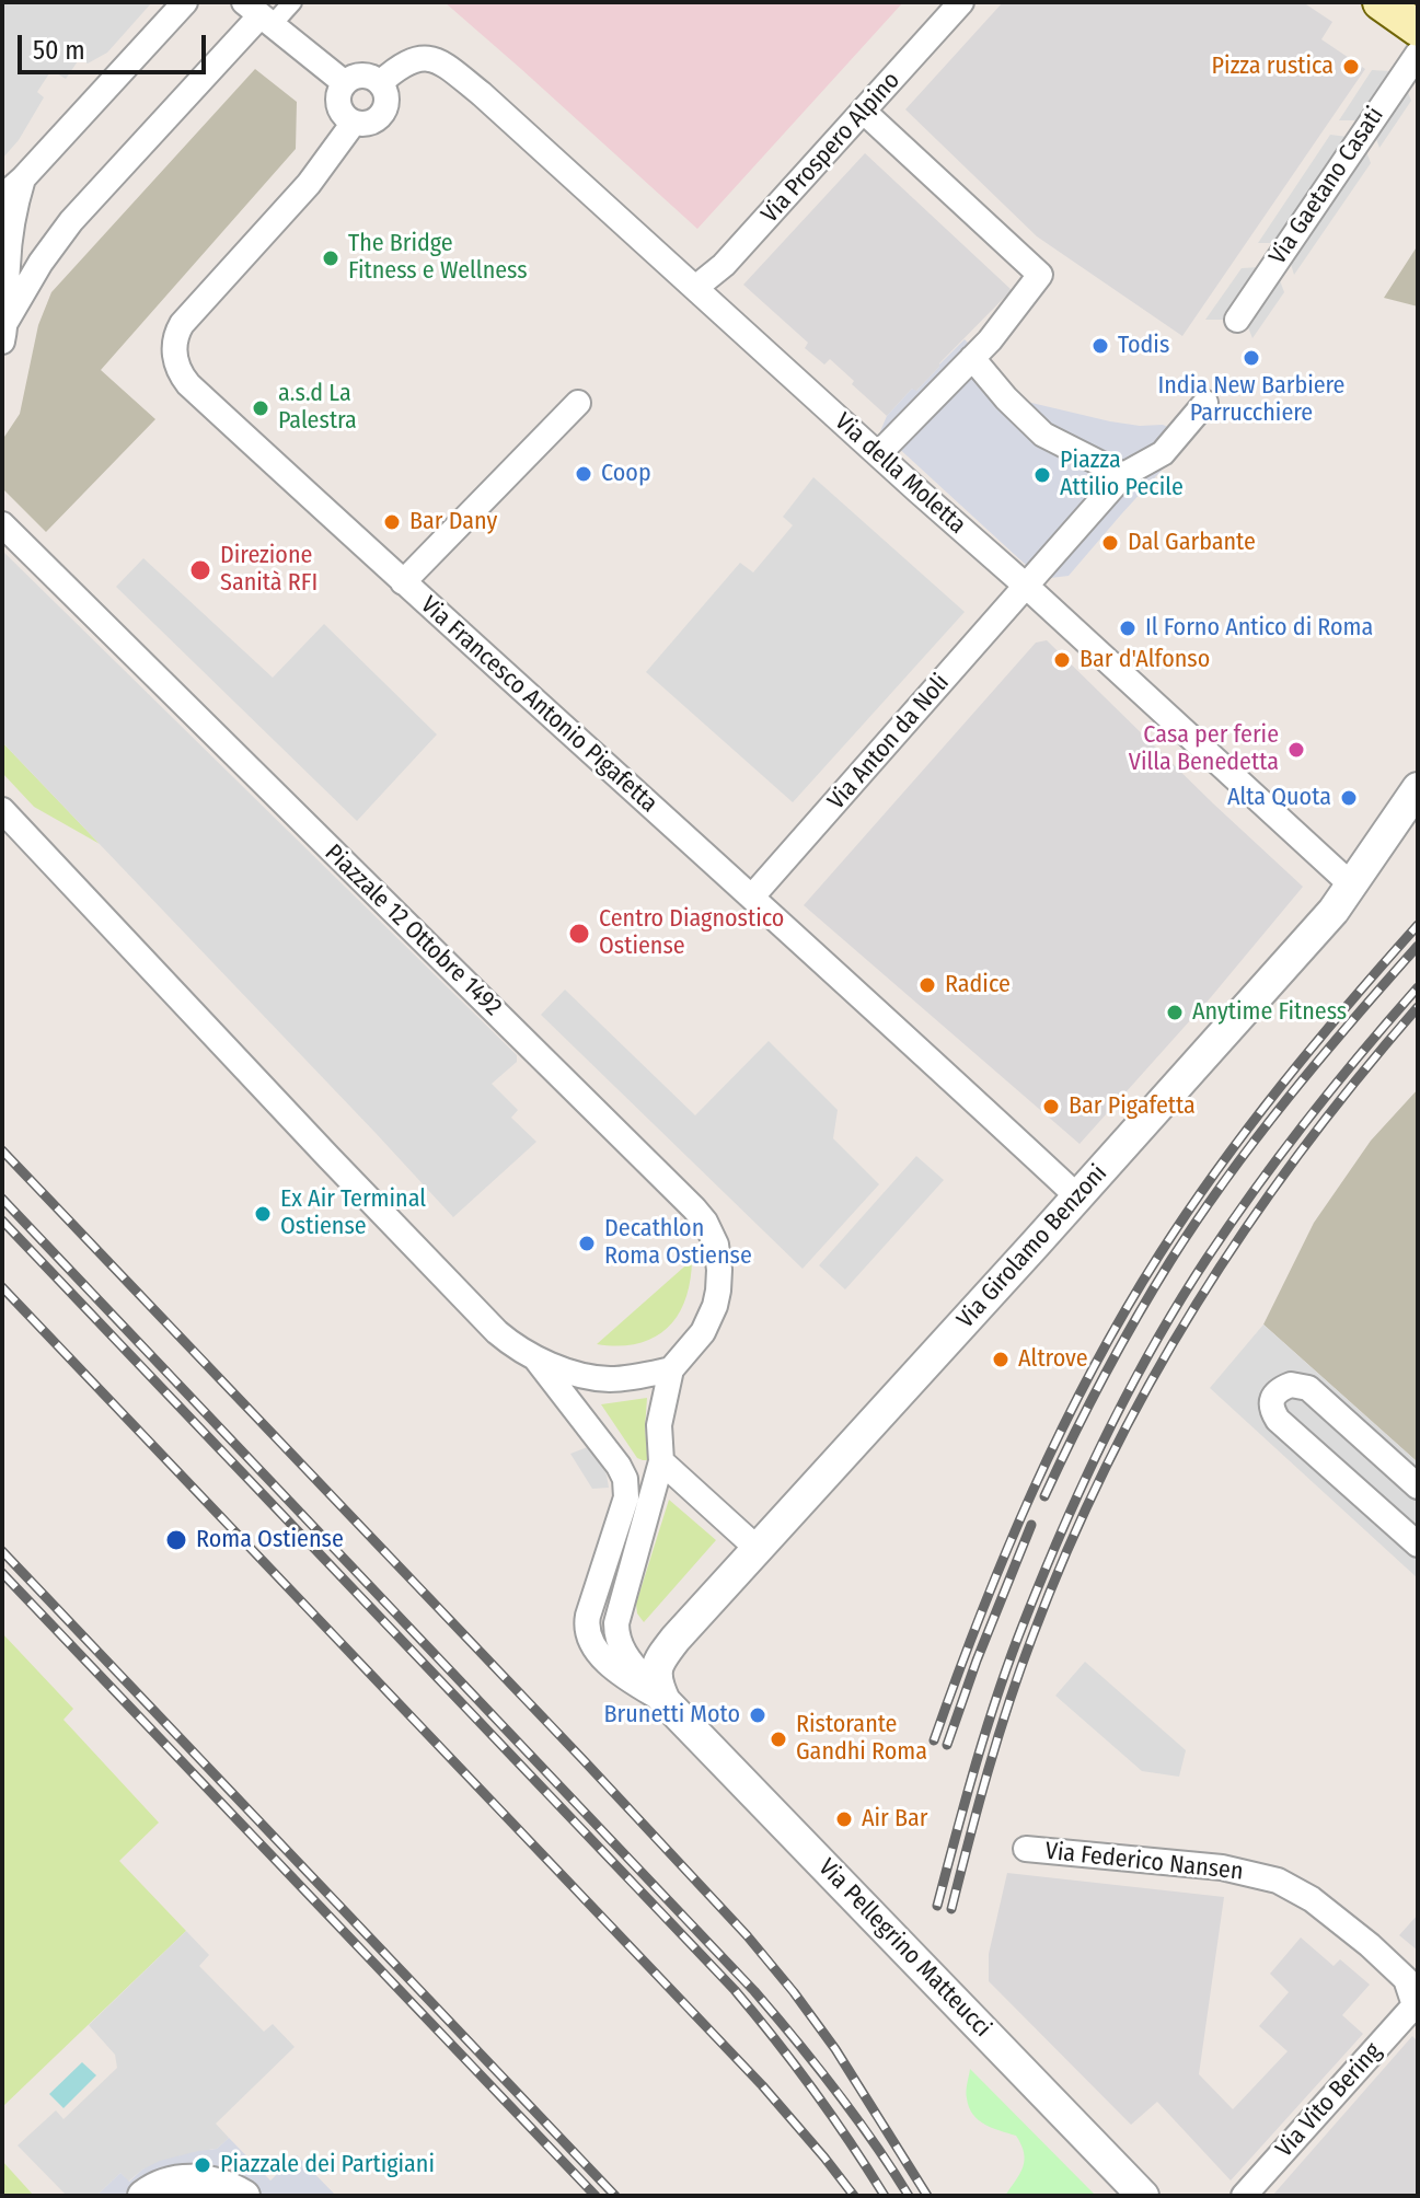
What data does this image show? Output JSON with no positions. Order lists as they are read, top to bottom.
{
  "streets": {
    "street": [
      "Via Prospero Alpino",
      "Via Gaetano Casati",
      "Via della Moletta",
      "Via Francesco Antonio Pigafetta",
      "Via Anton da Noli",
      "Piazzale 12 Ottobre 1492",
      "Via Girolamo Benzoni",
      "Via Federico Nansen",
      "Via Pellegrino Matteucci",
      "Via Vito Bering"
    ]
  },
  "crossings": [
    ["Via Prospero Alpino", "Via della Moletta"],
    ["Via della Moletta", "Via Francesco Antonio Pigafetta"],
    ["Via della Moletta", "Via Anton da Noli"],
    ["Via della Moletta", "Via Girolamo Benzoni"],
    ["Via Francesco Antonio Pigafetta", "Via Anton da Noli"],
    ["Via Francesco Antonio Pigafetta", "Via Girolamo Benzoni"],
    ["Piazzale 12 Ottobre 1492", "Via Girolamo Benzoni"],
    ["Piazzale 12 Ottobre 1492", "Via Pellegrino Matteucci"],
    ["Via Girolamo Benzoni", "Via Pellegrino Matteucci"],
    ["Via Federico Nansen", "Via Vito Bering"]
  ],
  "places": [
    "Pizza rustica",
    "The Bridge Fitness e Wellness",
    "Todis",
    "India New Barbiere Parrucchiere",
    "a.s.d La Palestra",
    "Coop",
    "Piazza Attilio Pecile",
    "Bar Dany",
    "Dal Garbante",
    "Direzione Sanità RFI",
    "Il Forno Antico di Roma",
    "Bar d'Alfonso",
    "Casa per ferie Villa Benedetta",
    "Alta Quota",
    "Centro Diagnostico Ostiense",
    "Radice",
    "Anytime Fitness",
    "Bar Pigafetta",
    "Ex Air Terminal Ostiense",
    "Decathlon Roma Ostiense",
    "Altrove",
    "Roma Ostiense",
    "Brunetti Moto",
    "Ristorante Gandhi Roma",
    "Air Bar",
    "Piazzale dei Partigiani"
  ],
  "scale_bar": "50 m"
}
